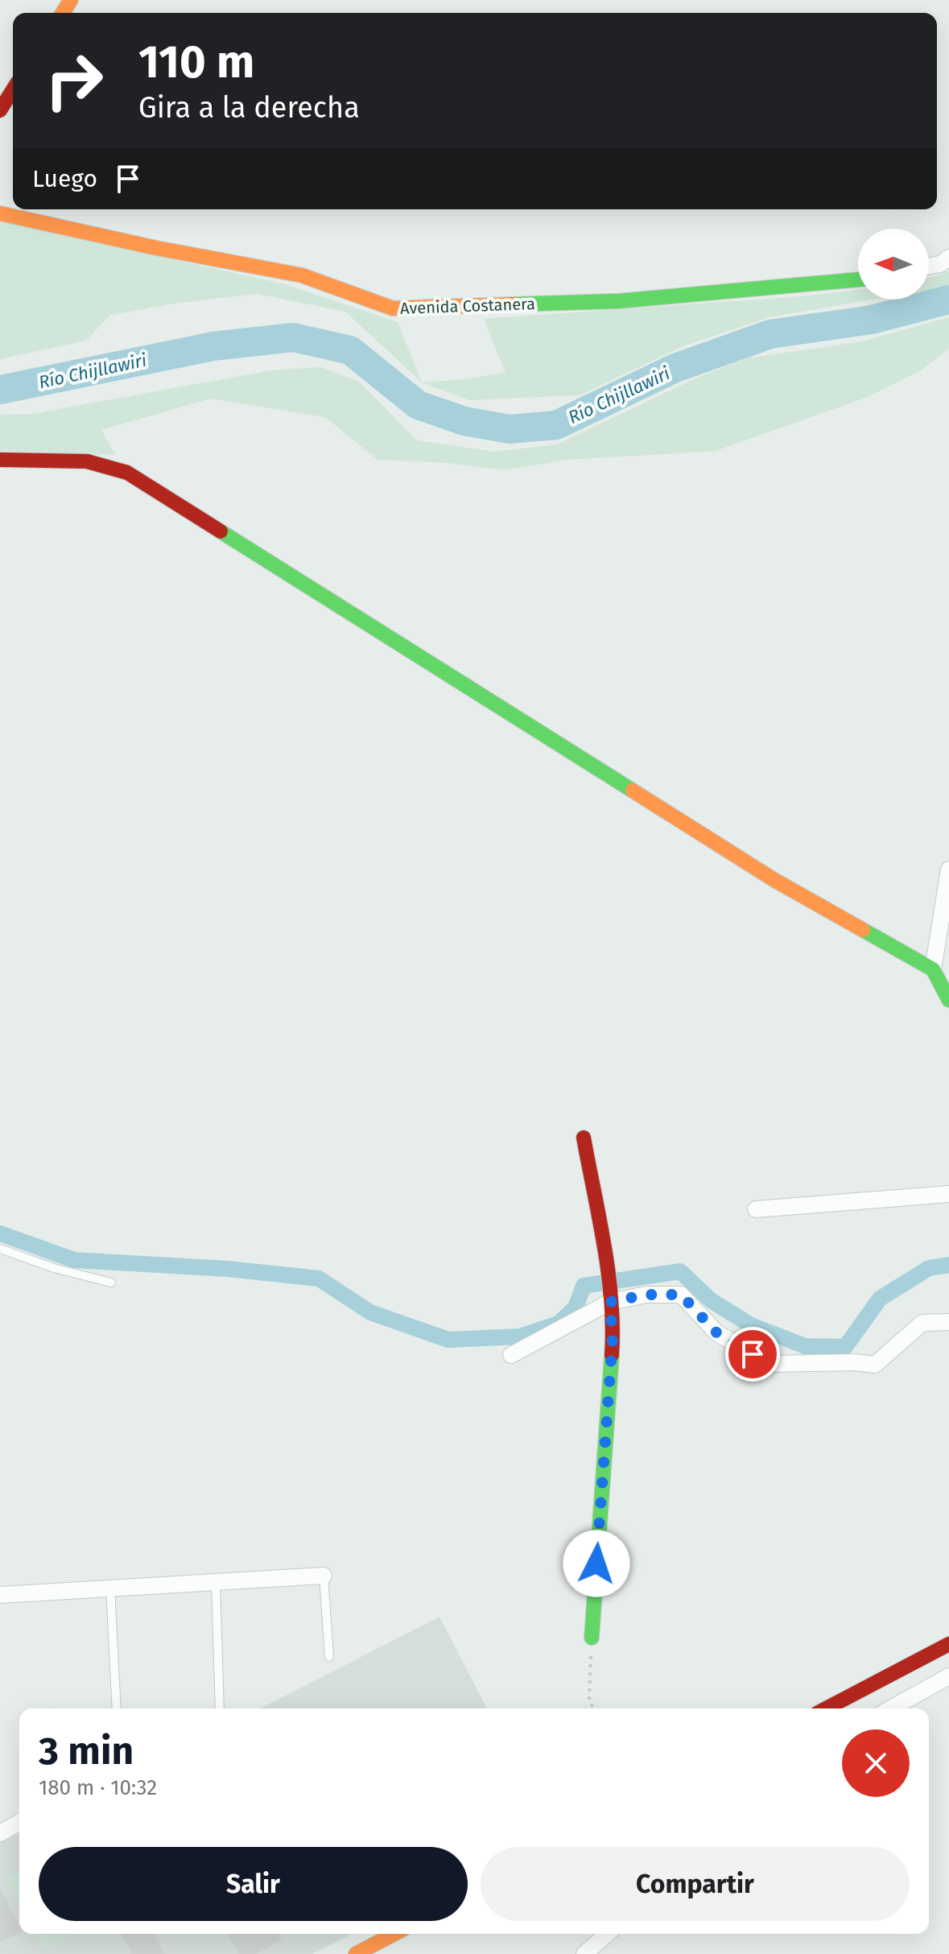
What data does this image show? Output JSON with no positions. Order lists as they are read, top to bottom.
{
  "streets": {
    "street": ["Avenida Costanera"]
  },
  "water": ["Río Chijllawiri"],
  "north": "left",
  "page": {
    "turn": ["110 m", "Gira a la derecha"],
    "then": "Luego",
    "heading": ["3 min", "180 m · 10:32"],
    "buttons": ["Salir", "Compartir"]
  }
}
